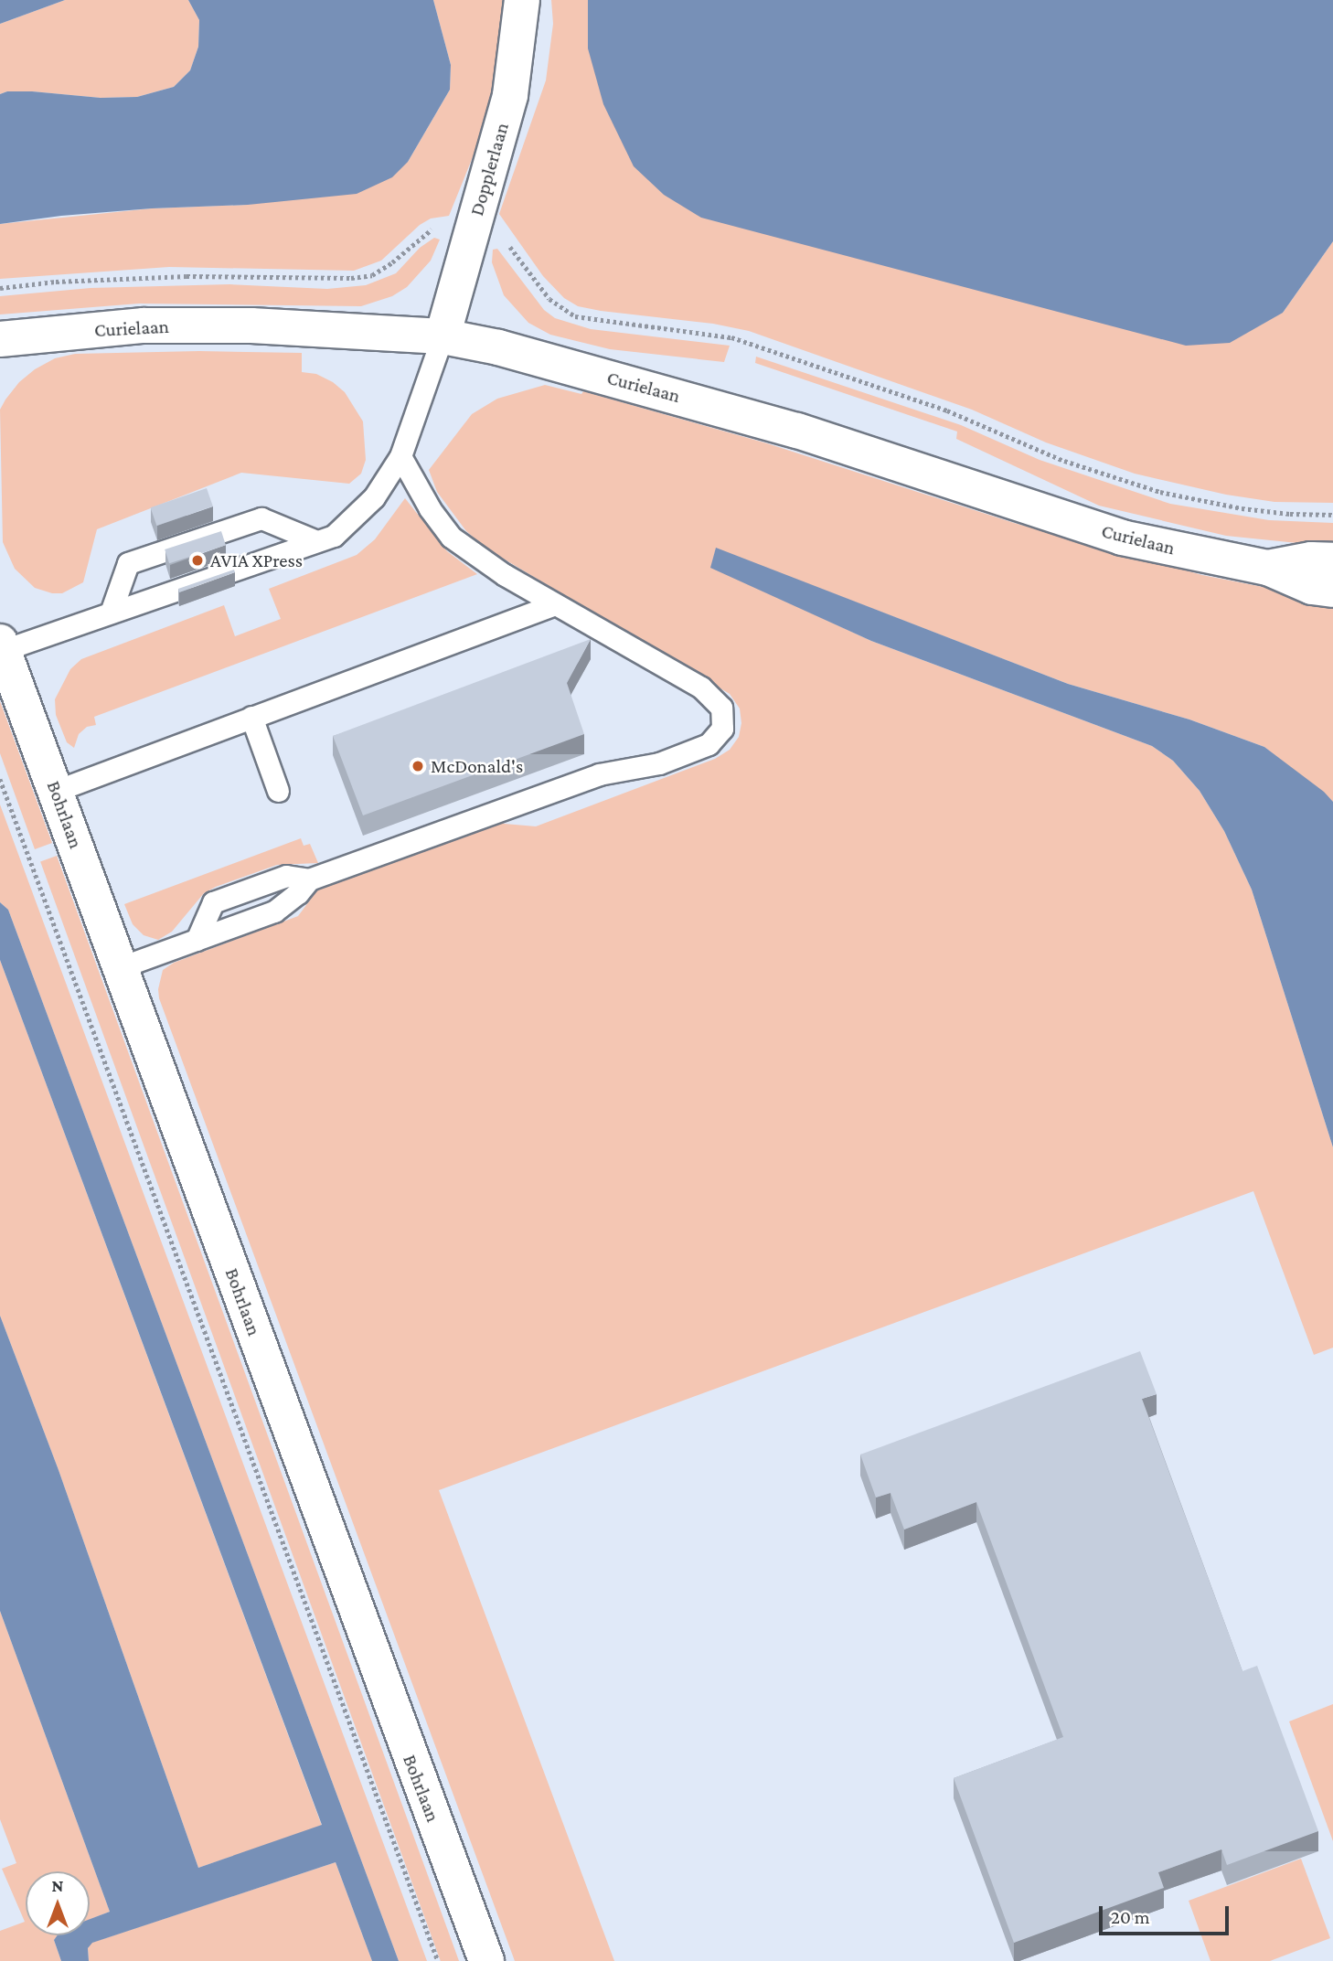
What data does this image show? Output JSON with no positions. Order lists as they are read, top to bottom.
{
  "streets": {
    "main road": ["Dopplerlaan", "Curielaan", "Bohrlaan"]
  },
  "crossings": [
    ["Dopplerlaan", "Curielaan"]
  ],
  "places": ["AVIA XPress", "McDonald's"],
  "scale_bar": "20 m",
  "north": "top"
}
